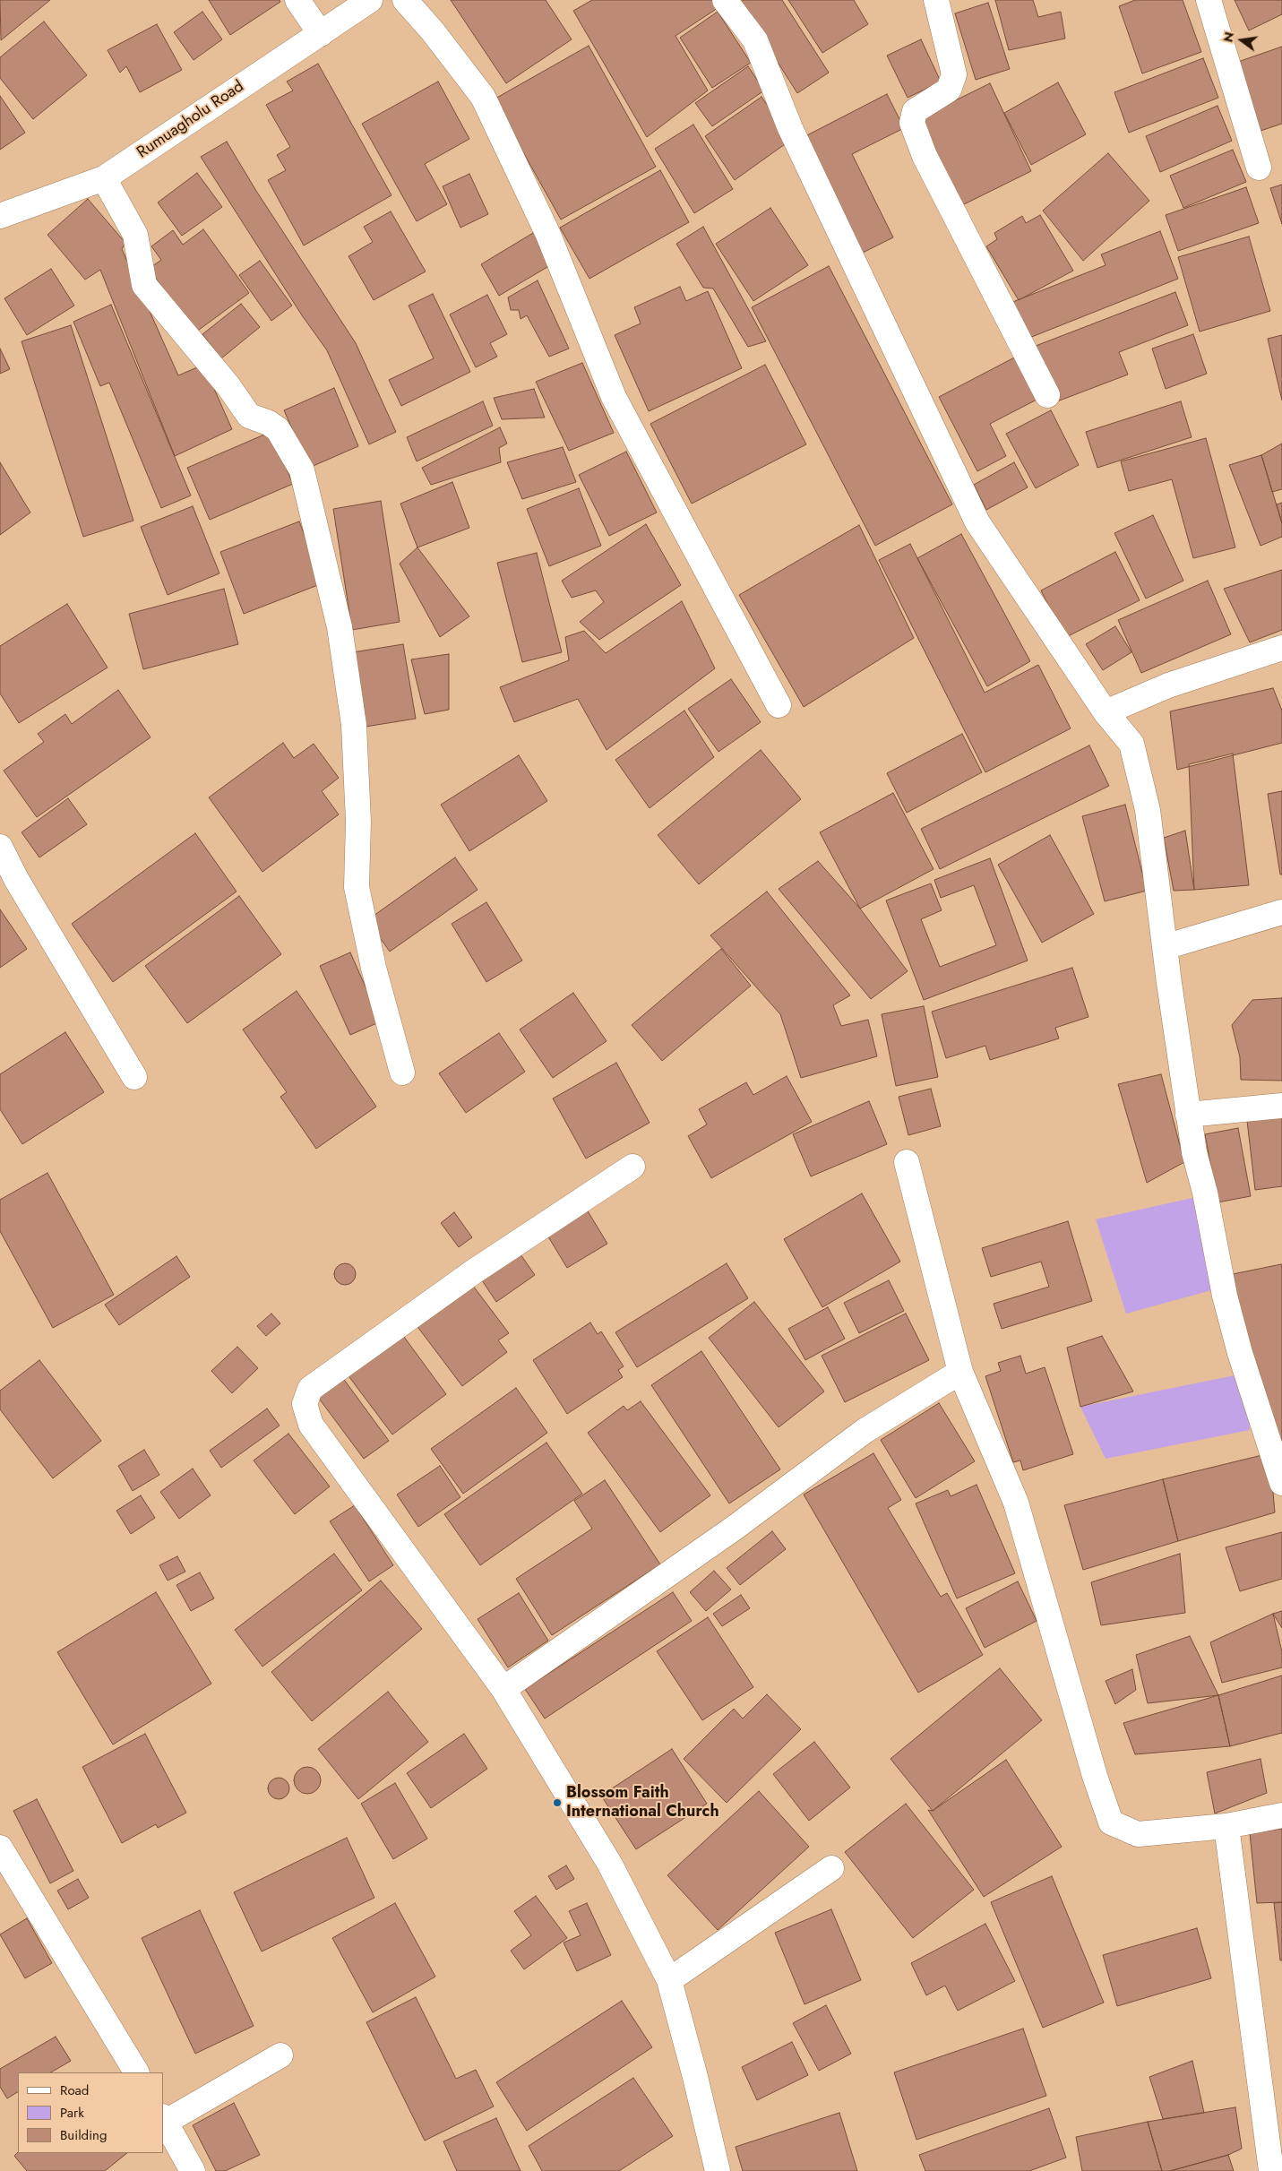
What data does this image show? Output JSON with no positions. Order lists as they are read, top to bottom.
{
  "streets": {
    "street": ["Rumuagholu Road"]
  },
  "places": ["Blossom Faith International Church"],
  "legend": ["Road", "Park", "Building"],
  "north": "left"
}
